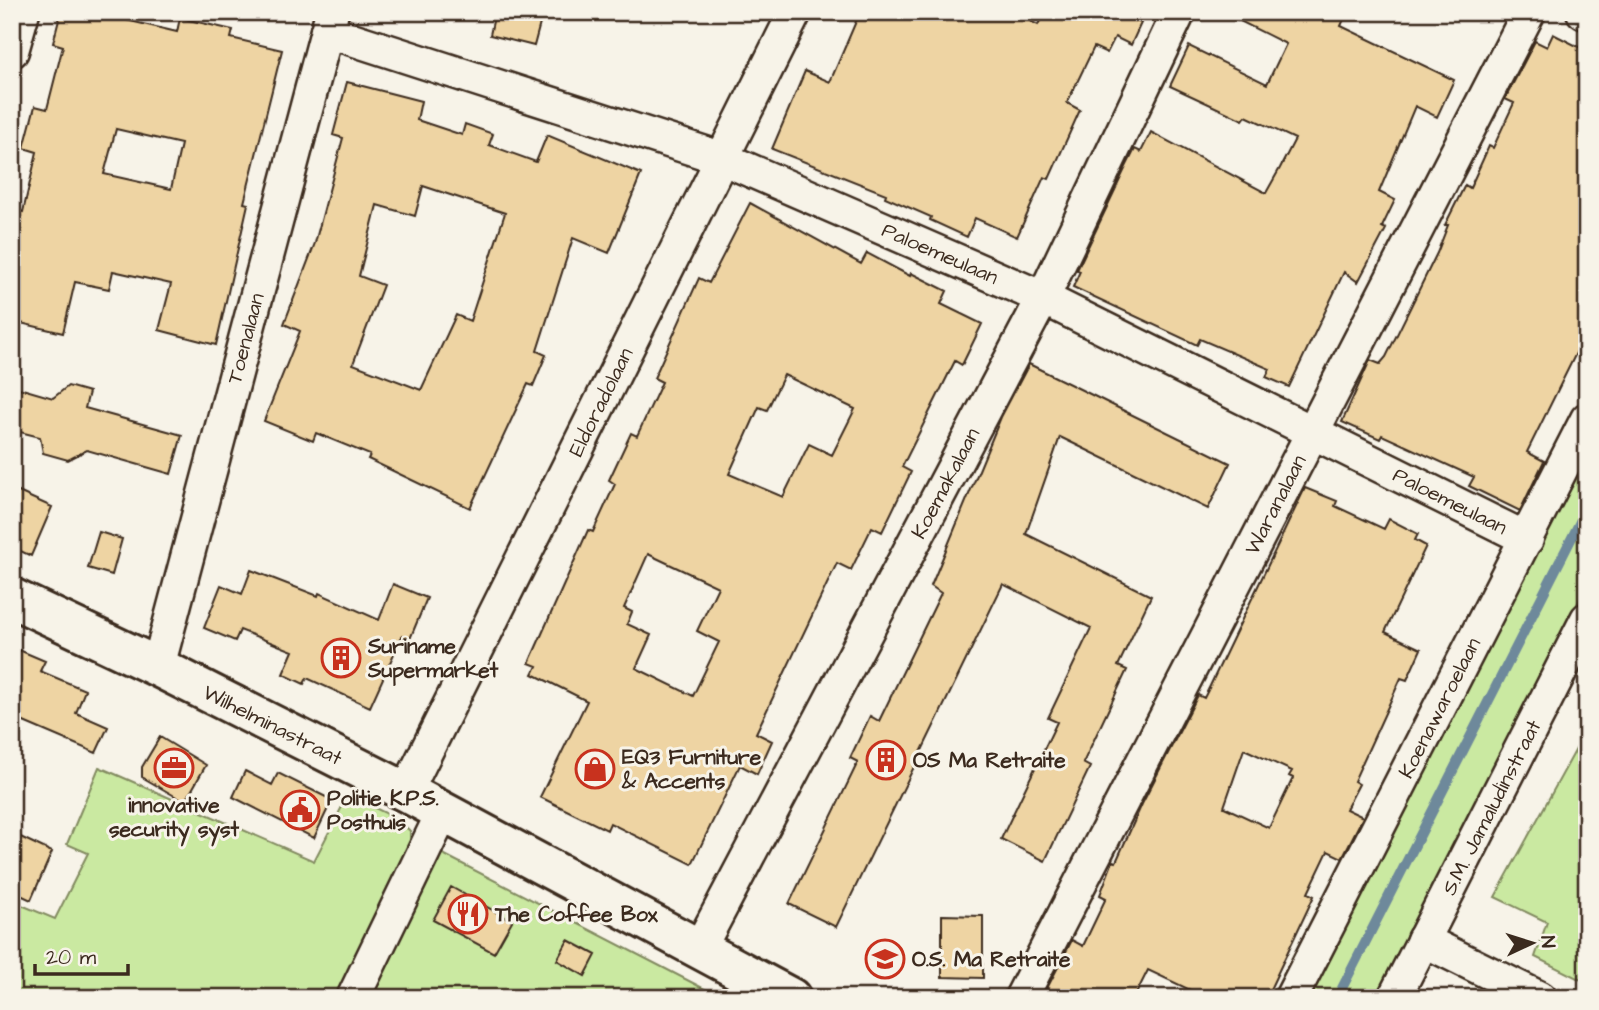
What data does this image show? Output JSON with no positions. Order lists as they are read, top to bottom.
{
  "streets": {
    "street": [
      "Paloemeulaan",
      "Toenalaan",
      "Eldoradolaan",
      "Koemakalaan",
      "Waranalaan",
      "Koenawaroelaan",
      "Wilhelminastraat",
      "S.M. Jamaludinstraat"
    ]
  },
  "crossings": [
    ["Paloemeulaan", "Toenalaan"],
    ["Paloemeulaan", "Eldoradolaan"],
    ["Paloemeulaan", "Koemakalaan"],
    ["Paloemeulaan", "Waranalaan"],
    ["Paloemeulaan", "Koenawaroelaan"],
    ["Toenalaan", "Wilhelminastraat"],
    ["Eldoradolaan", "Wilhelminastraat"],
    ["Koemakalaan", "Wilhelminastraat"]
  ],
  "places": {
    "building": ["Suriname Supermarket", "OS Ma Retraite"],
    "office": ["innovative security syst"],
    "shop": ["EQ3 Furniture & Accents"],
    "public building": ["Politie K.P.S. Posthuis"],
    "restaurant": ["The Coffee Box"],
    "school or university": ["O.S. Ma Retraite"]
  },
  "scale_bar": "20 m",
  "north": "right"
}
